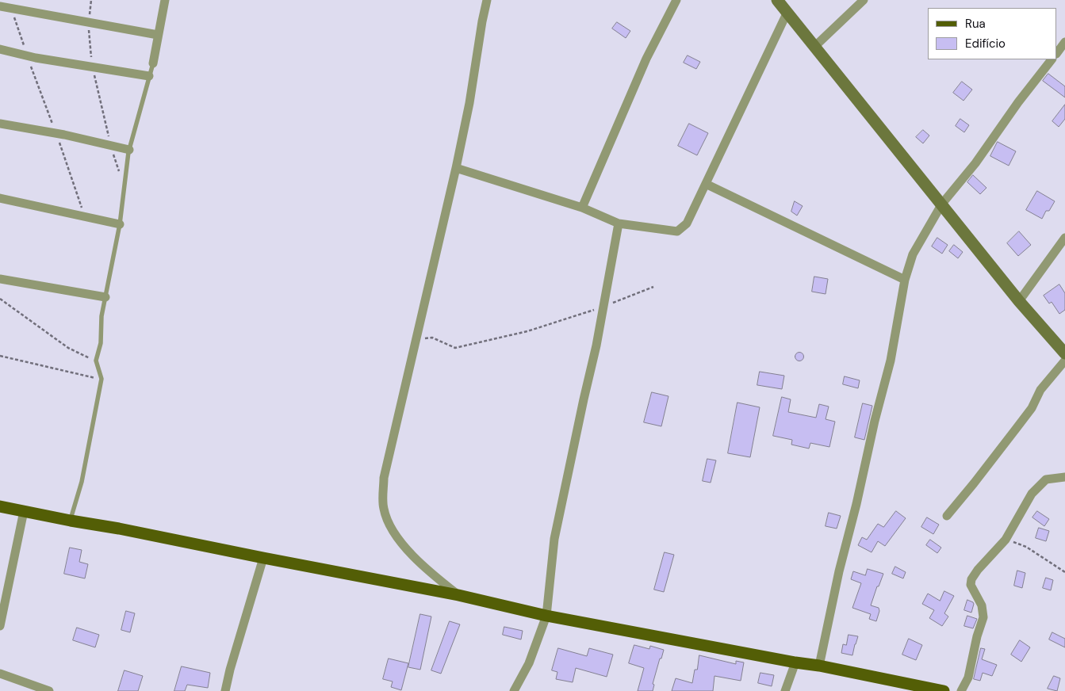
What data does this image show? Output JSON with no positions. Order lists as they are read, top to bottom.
{
  "legend": ["Rua", "Edifício"]
}
